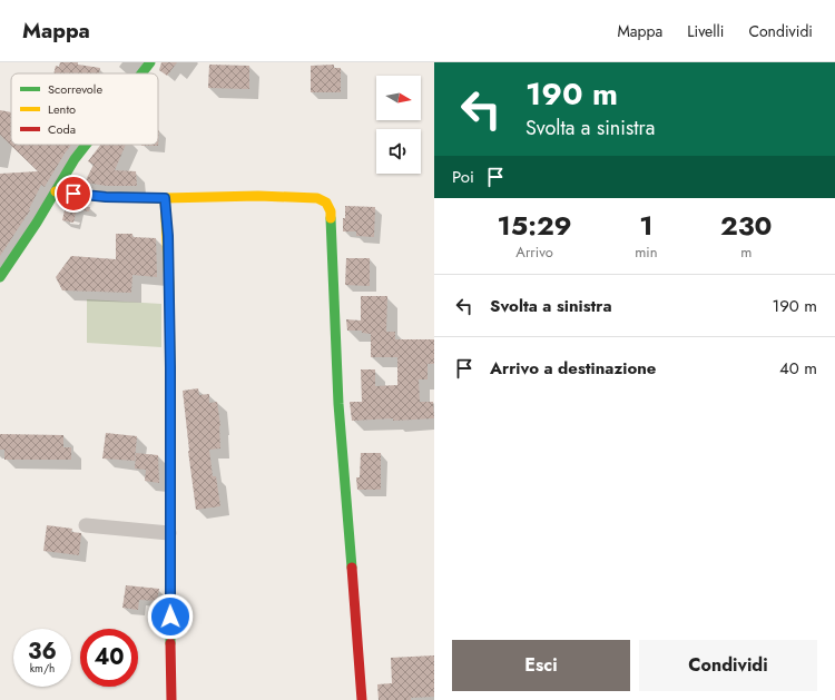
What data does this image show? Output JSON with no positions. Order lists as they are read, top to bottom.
{
  "legend": ["Scorrevole", "Lento", "Coda"],
  "north": "right",
  "page": {
    "header": "Mappa",
    "nav": ["Mappa", "Livelli", "Condividi"],
    "turn": ["190 m", "Svolta a sinistra"],
    "then": "Poi",
    "eta": [
      "15:29",
      "Arrivo",
      "1",
      "min",
      "230",
      "m"
    ],
    "list": [
      {
        "name": "Svolta a sinistra",
        "value": "190 m"
      },
      {
        "name": "Arrivo a destinazione",
        "value": "40 m"
      }
    ],
    "speed": "36 km/h",
    "limit": "40",
    "buttons": ["Esci", "Condividi"]
  }
}
